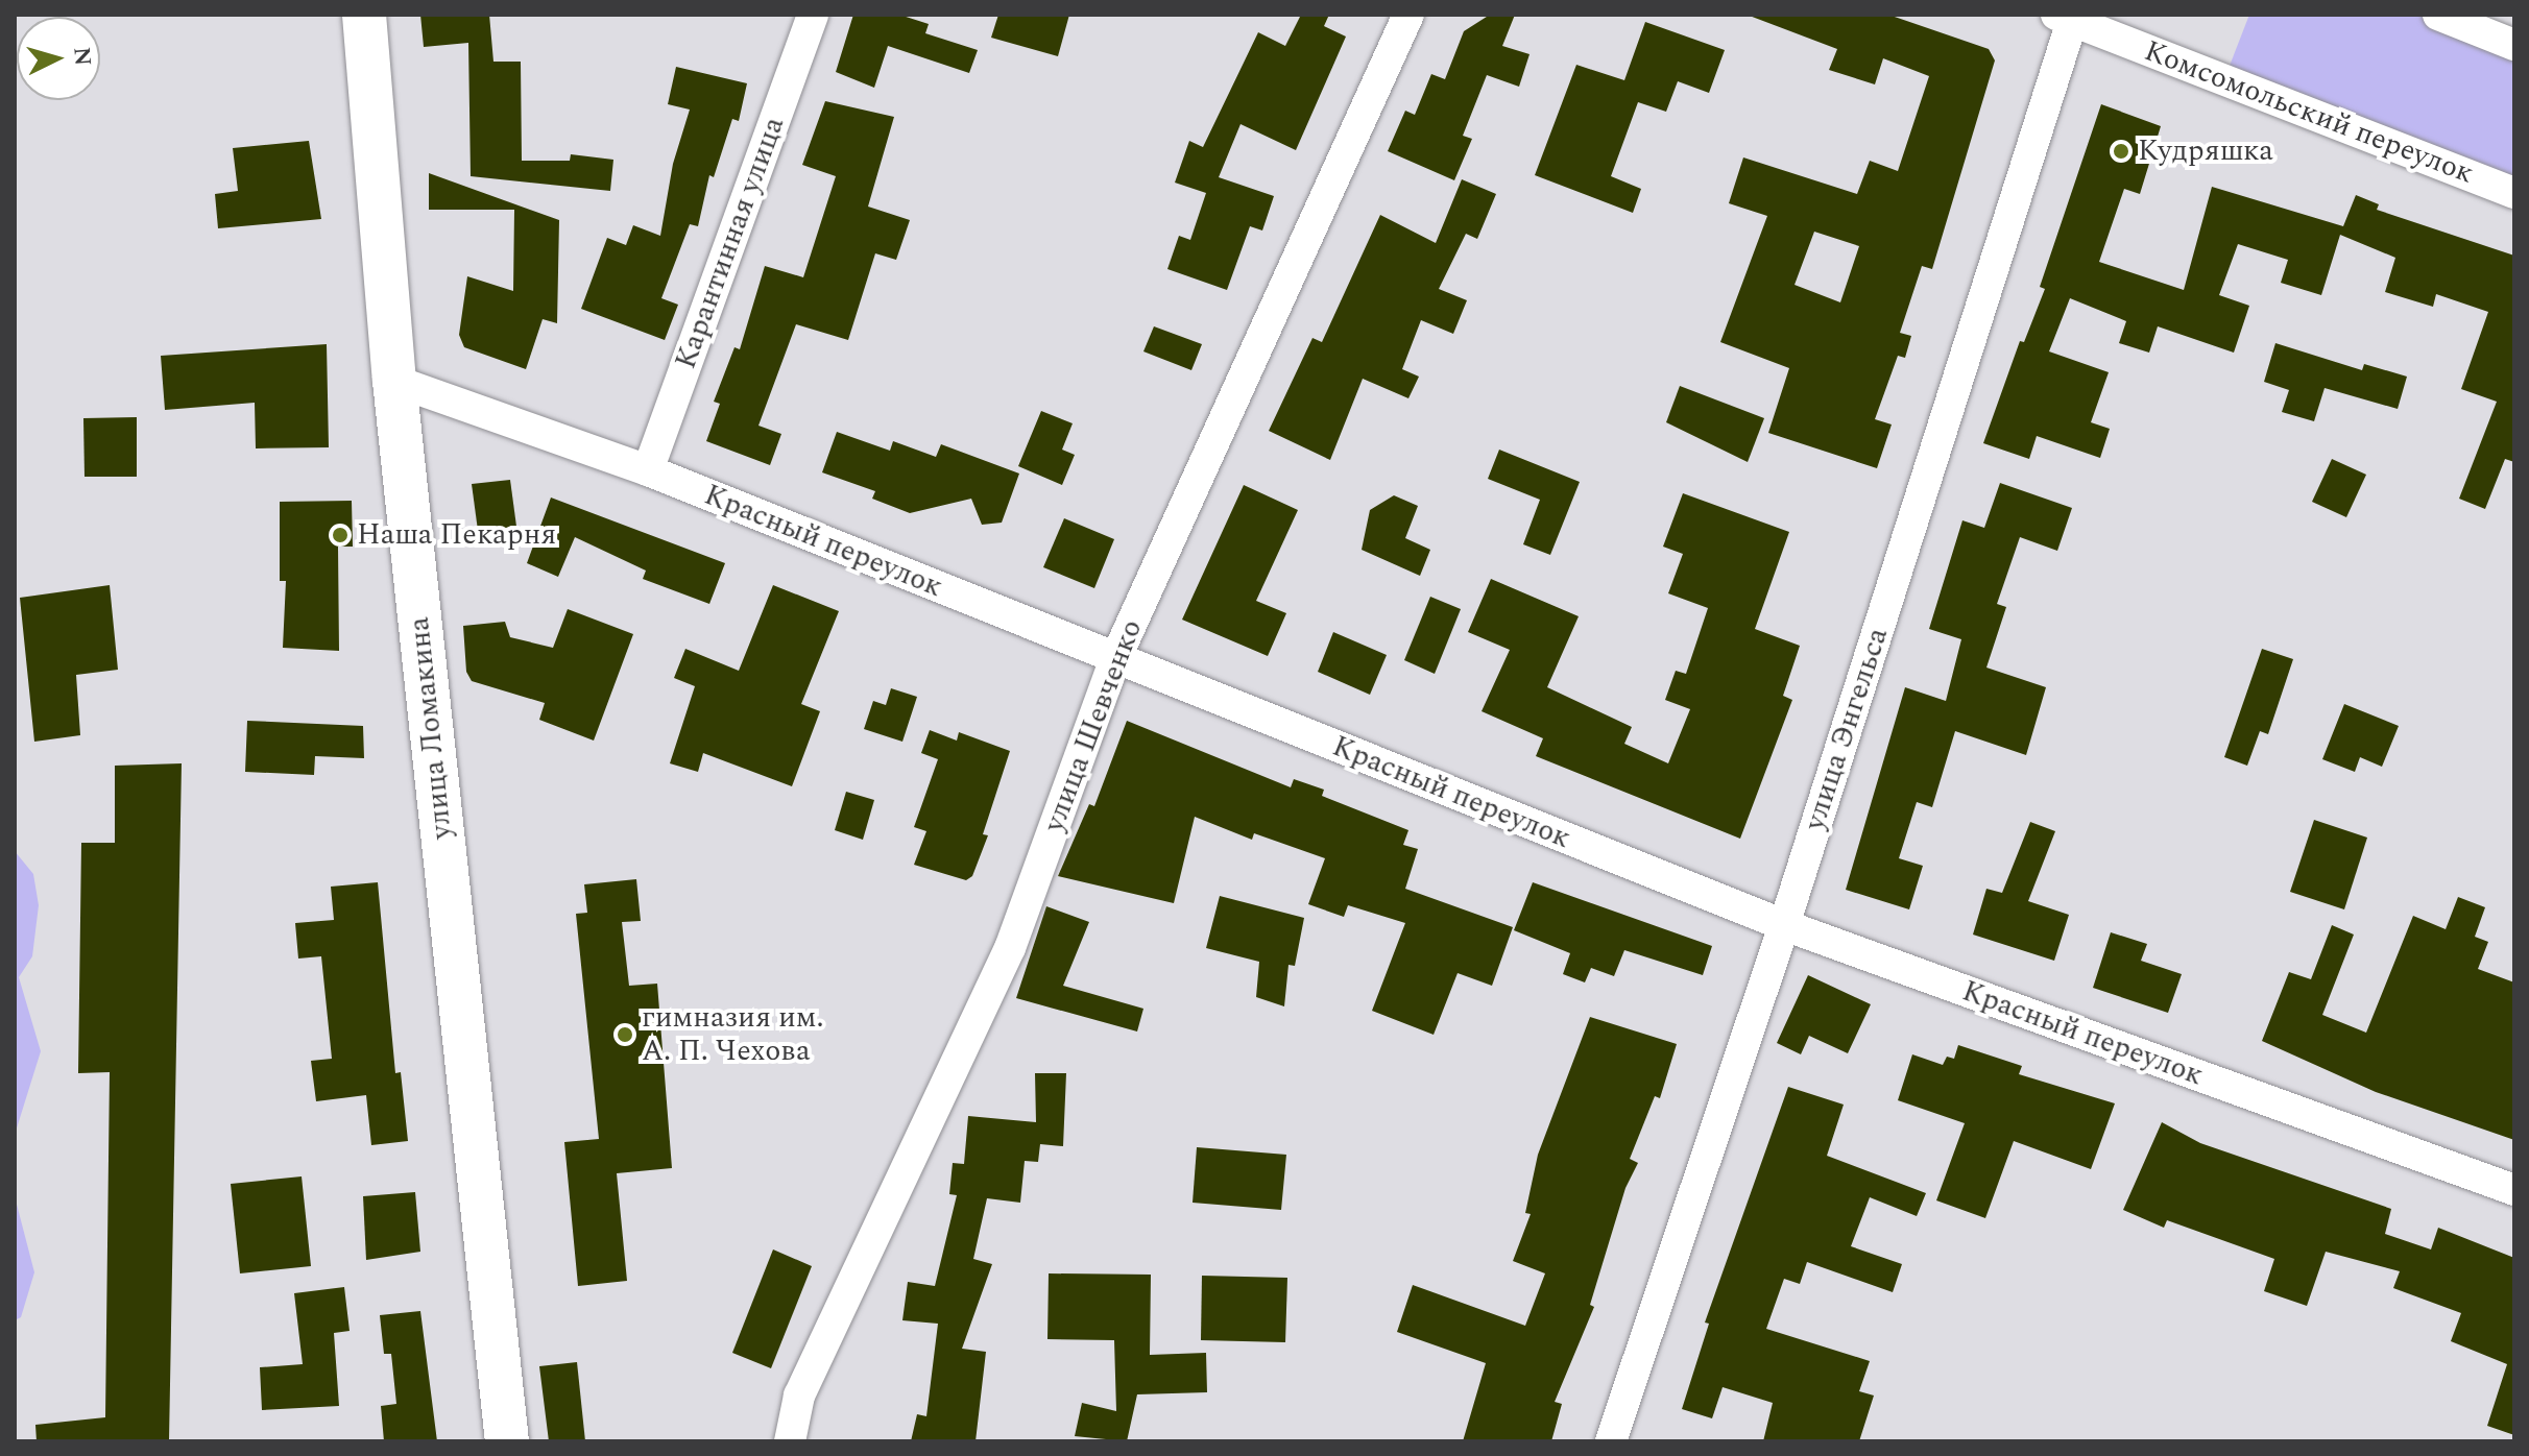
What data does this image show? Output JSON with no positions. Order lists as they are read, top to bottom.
{
  "streets": {
    "street": [
      "Комсомольский переулок",
      "Карантинная улица",
      "Красный переулок",
      "улица Шевченко",
      "улица Ломакина",
      "улица Энгельса"
    ]
  },
  "crossings": [
    ["Комсомольский переулок", "улица Энгельса"],
    ["Карантинная улица", "Красный переулок"],
    ["Красный переулок", "улица Шевченко"],
    ["Красный переулок", "улица Ломакина"],
    ["Красный переулок", "улица Энгельса"]
  ],
  "places": ["Кудряшка", "Наша Пекарня", "гимназия им. А. П. Чехова"],
  "north": "right"
}
